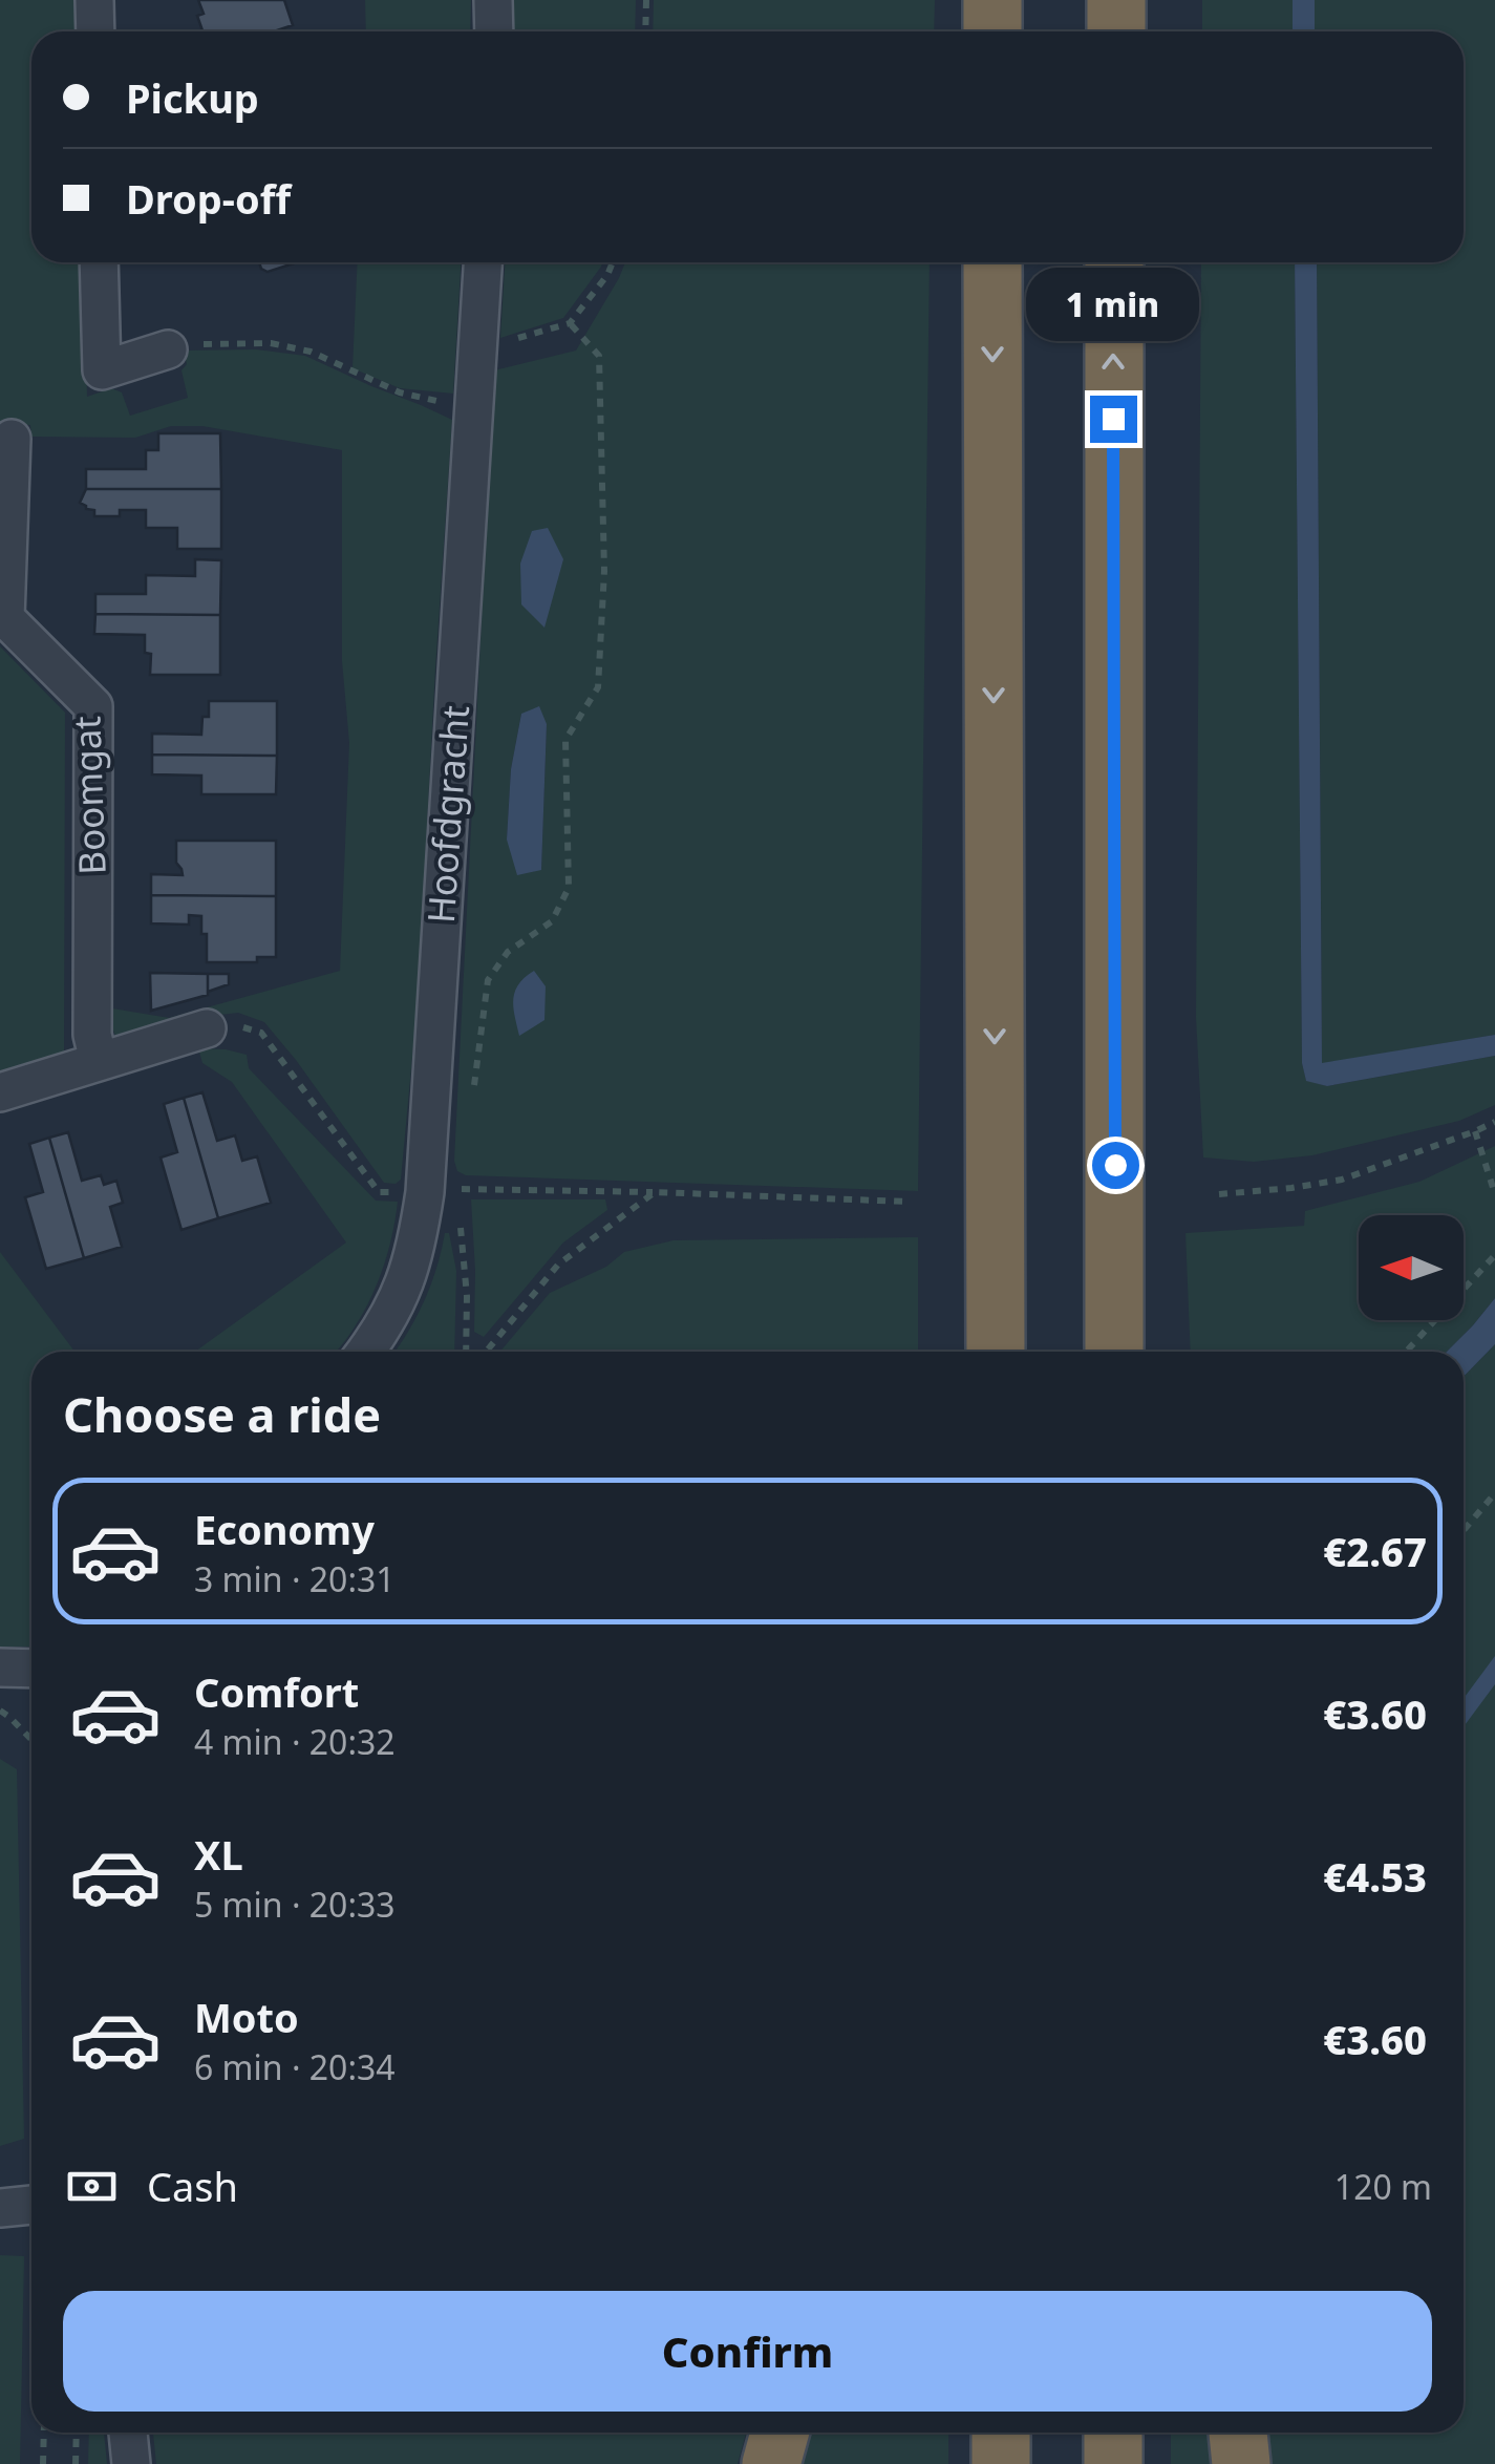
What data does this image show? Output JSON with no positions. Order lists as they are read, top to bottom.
{
  "streets": {
    "street": ["Boomgat", "Hoofdgracht"]
  },
  "north": "left",
  "page": {
    "banner": ["Pickup", "Drop-off"],
    "bubble": "1 min",
    "heading": "Choose a ride",
    "list": [
      {
        "name": "Economy",
        "note": "3 min · 20:31",
        "value": "€2.67"
      },
      {
        "name": "Comfort",
        "note": "4 min · 20:32",
        "value": "€3.60"
      },
      {
        "name": "XL",
        "note": "5 min · 20:33",
        "value": "€4.53"
      },
      {
        "name": "Moto",
        "note": "6 min · 20:34",
        "value": "€3.60"
      }
    ],
    "pay": ["Cash", "120 m"],
    "buttons": "Confirm"
  }
}
